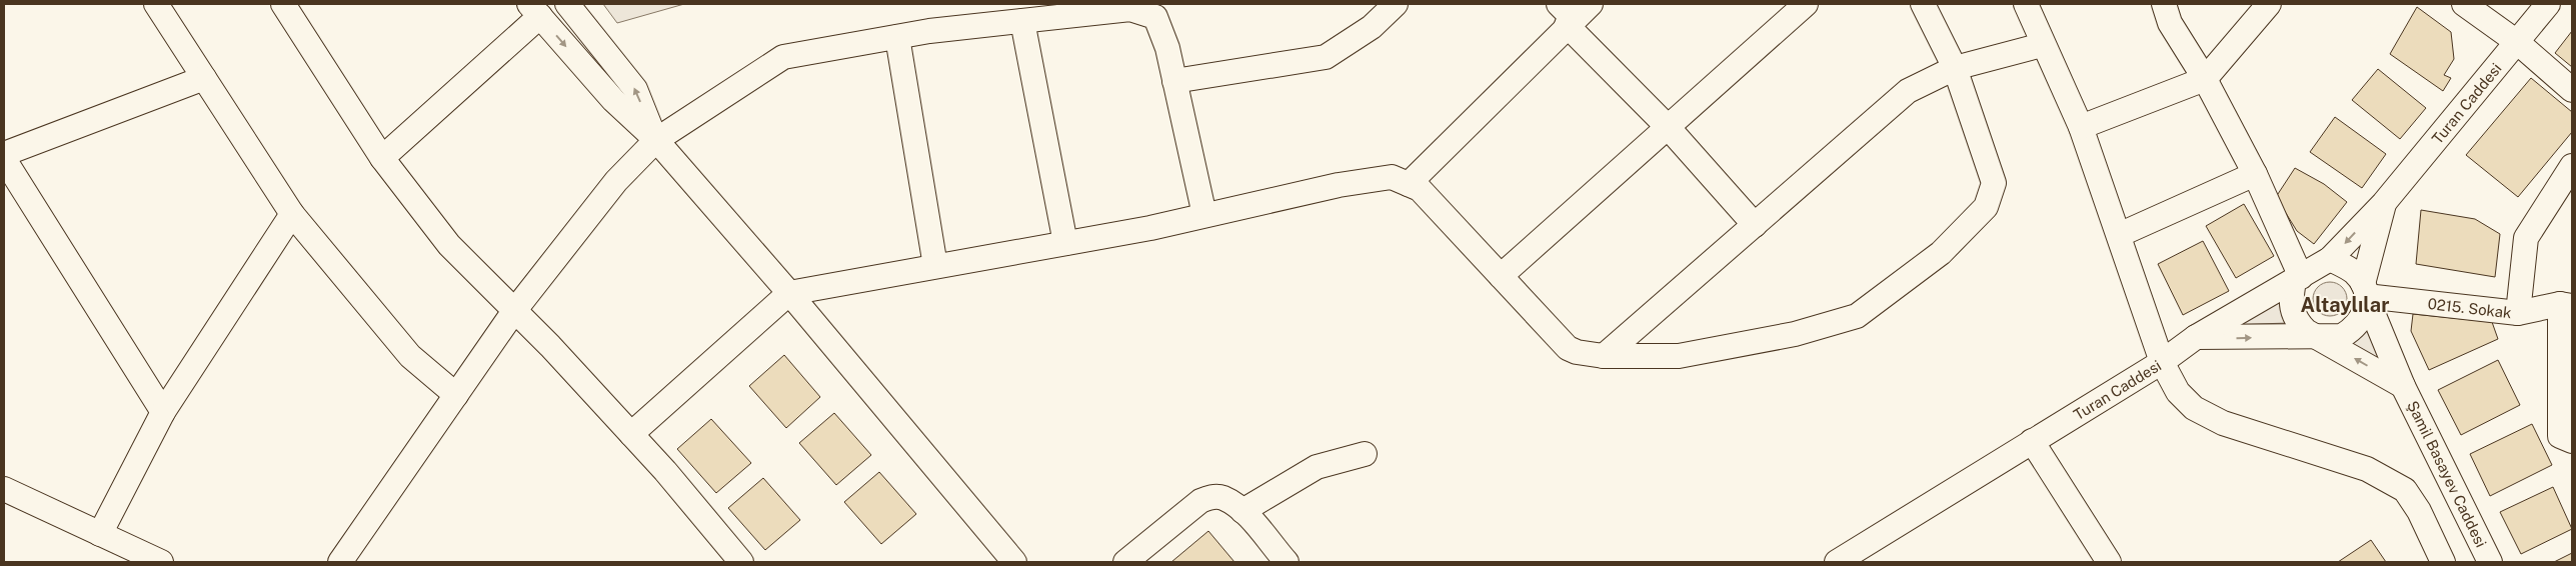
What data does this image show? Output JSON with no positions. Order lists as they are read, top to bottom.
{
  "streets": {
    "street": ["Turan Caddesi", "0215. Sokak", "Şamil Basayev Caddesi"]
  },
  "crossings": [
    ["Turan Caddesi", "0215. Sokak"],
    ["Turan Caddesi", "Şamil Basayev Caddesi"],
    ["0215. Sokak", "Şamil Basayev Caddesi"]
  ],
  "districts": ["Altaylılar"]
}
